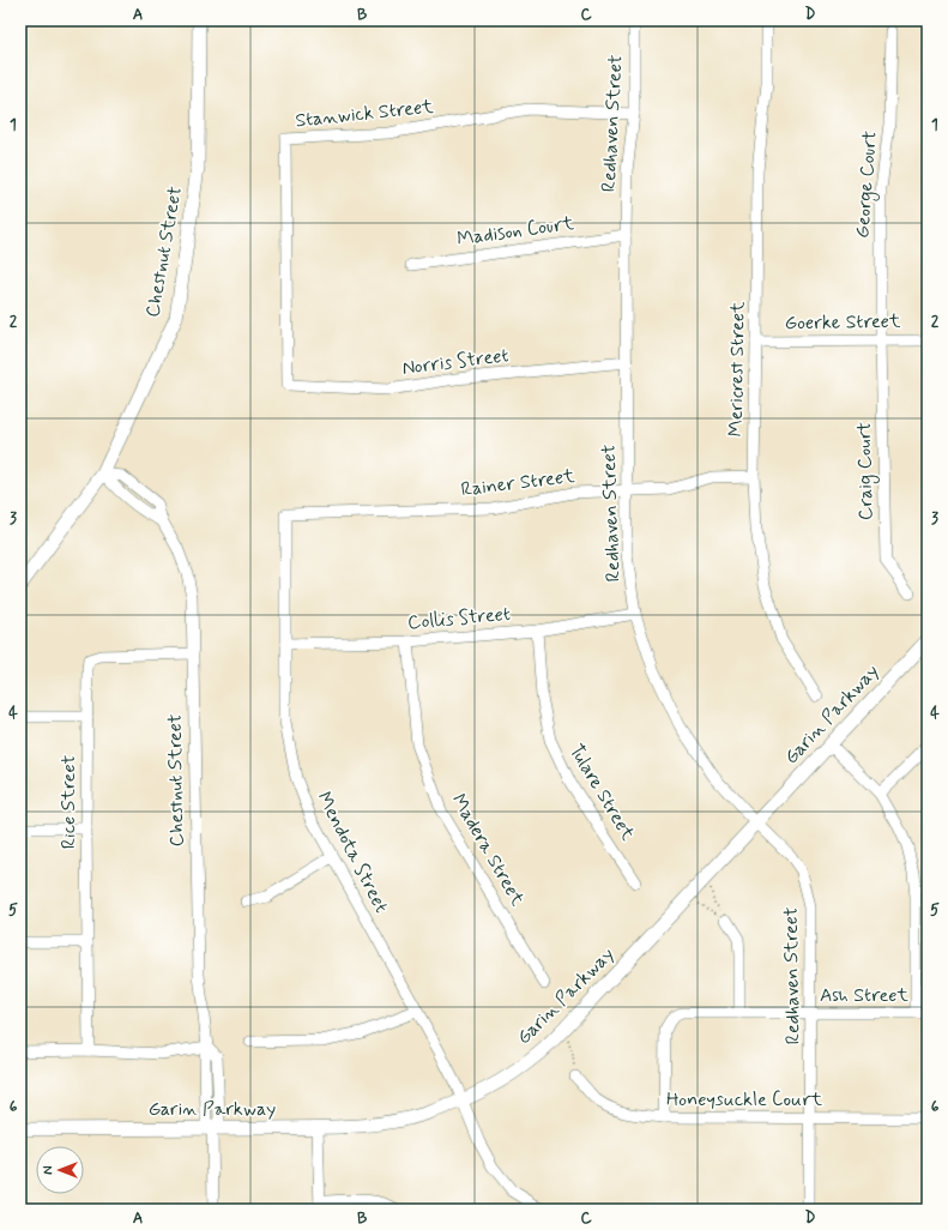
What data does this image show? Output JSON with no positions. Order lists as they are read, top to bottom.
{
  "streets": {
    "street": [
      "Stanwick Street",
      "Redhaven Street",
      "George Court",
      "Madison Court",
      "Chestnut Street",
      "Goerke Street",
      "Norris Street",
      "Mericrest Street",
      "Craig Court",
      "Rainer Street",
      "Collis Street",
      "Garin Parkway",
      "Tulare Street",
      "Rice Street",
      "Madera Street",
      "Mendota Street",
      "Ash Street",
      "Honeysuckle Court"
    ]
  },
  "crossings": [
    ["Stanwick Street", "Redhaven Street"],
    ["Stanwick Street", "Norris Street"],
    ["Redhaven Street", "Madison Court"],
    ["Redhaven Street", "Norris Street"],
    ["Redhaven Street", "Rainer Street"],
    ["Redhaven Street", "Collis Street"],
    ["Redhaven Street", "Garin Parkway"],
    ["Redhaven Street", "Ash Street"],
    ["Redhaven Street", "Honeysuckle Court"],
    ["George Court", "Goerke Street"],
    ["George Court", "Craig Court"],
    ["Chestnut Street", "Garin Parkway"],
    ["Chestnut Street", "Rice Street"],
    ["Goerke Street", "Mericrest Street"],
    ["Goerke Street", "Craig Court"],
    ["Mericrest Street", "Rainer Street"],
    ["Rainer Street", "Mendota Street"],
    ["Collis Street", "Tulare Street"],
    ["Collis Street", "Madera Street"],
    ["Collis Street", "Mendota Street"],
    ["Garin Parkway", "Mendota Street"],
    ["Ash Street", "Honeysuckle Court"]
  ],
  "north": "left",
  "grid": {
    "columns": [
      "A",
      "B",
      "C",
      "D"
    ],
    "rows": [
      "1",
      "2",
      "3",
      "4",
      "5",
      "6"
    ]
  }
}
